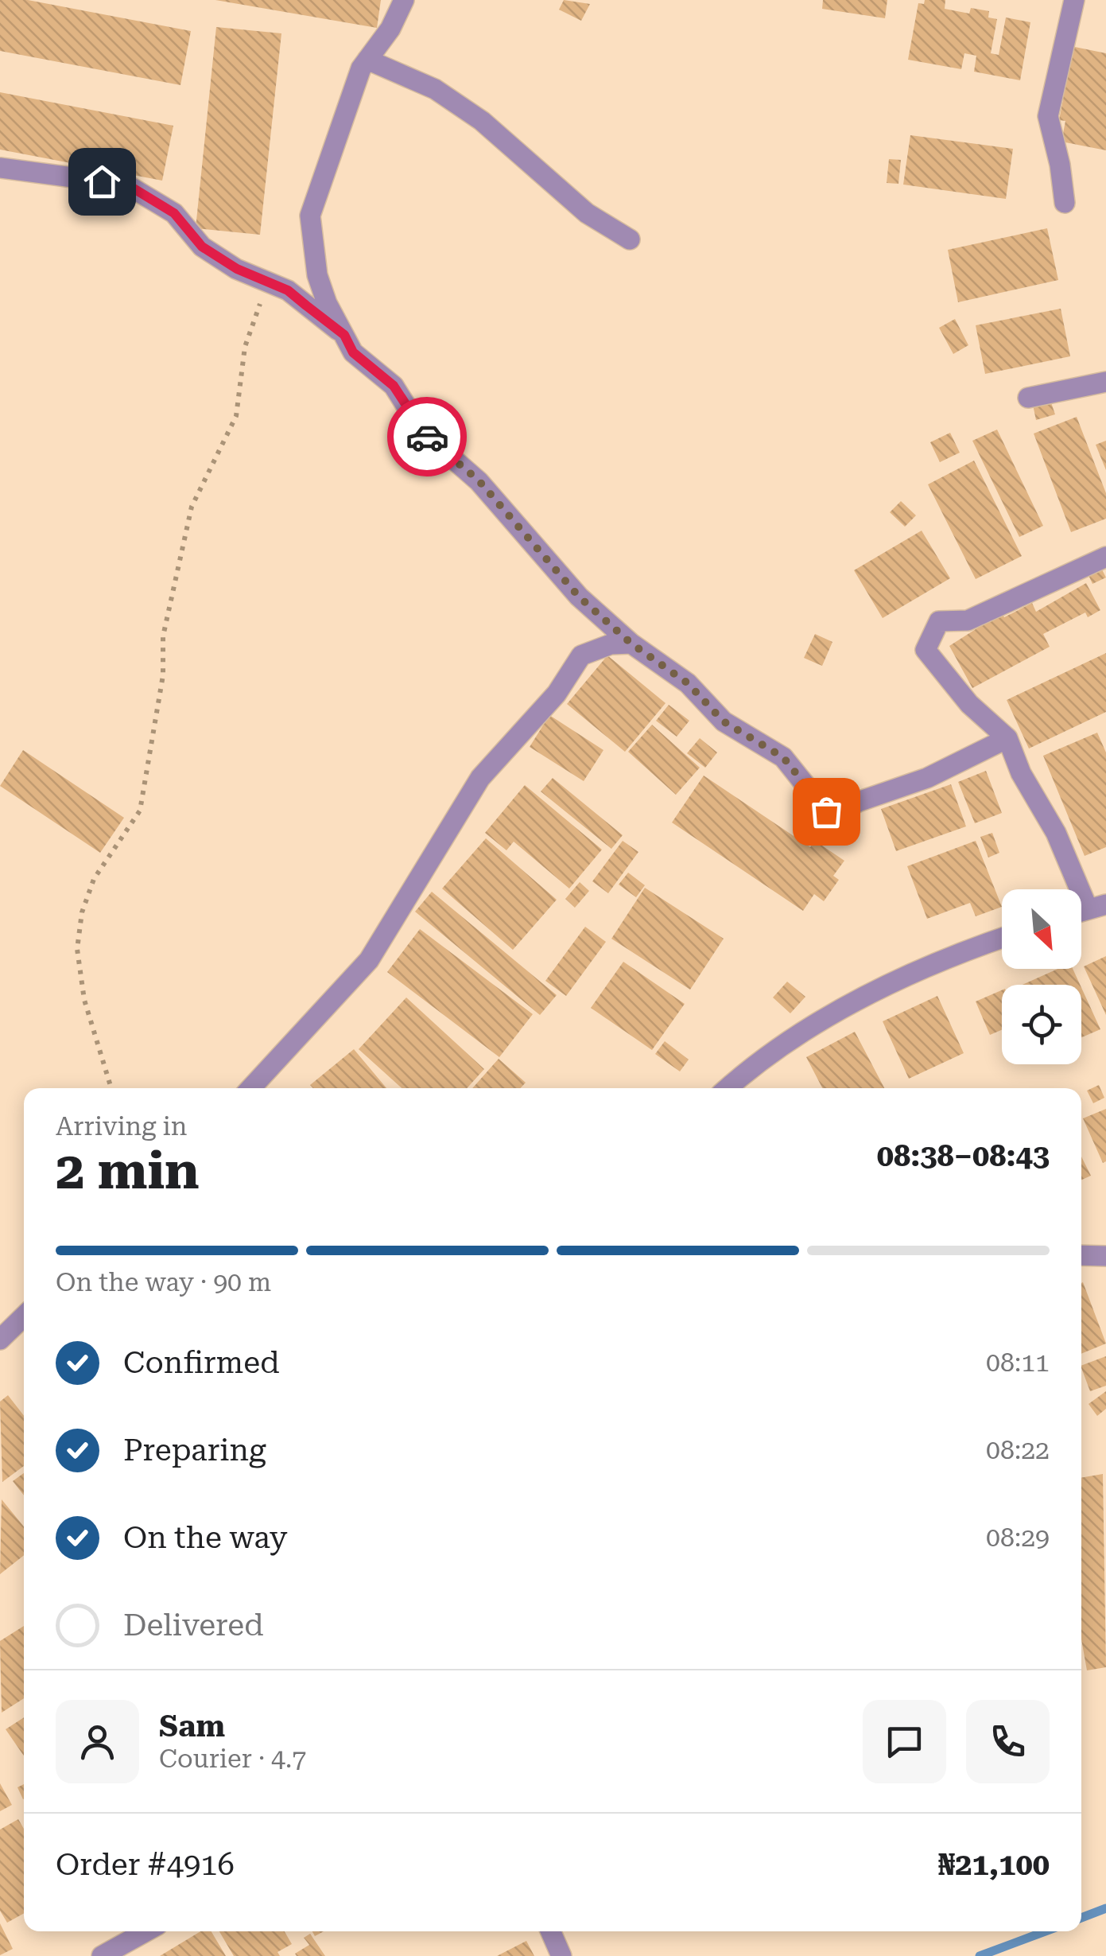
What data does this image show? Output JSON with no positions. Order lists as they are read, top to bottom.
{
  "north": "bottom right",
  "page": {
    "heading": ["2 min", "Arriving in", "08:38–08:43"],
    "panel": [
      "Sam",
      "Courier · 4.7",
      "Order #4916",
      "₦21,100"
    ],
    "bar": "On the way · 90 m",
    "list": [
      ["Confirmed", "08:11"],
      ["Preparing", "08:22"],
      ["On the way", "08:29"],
      "Delivered"
    ]
  }
}
